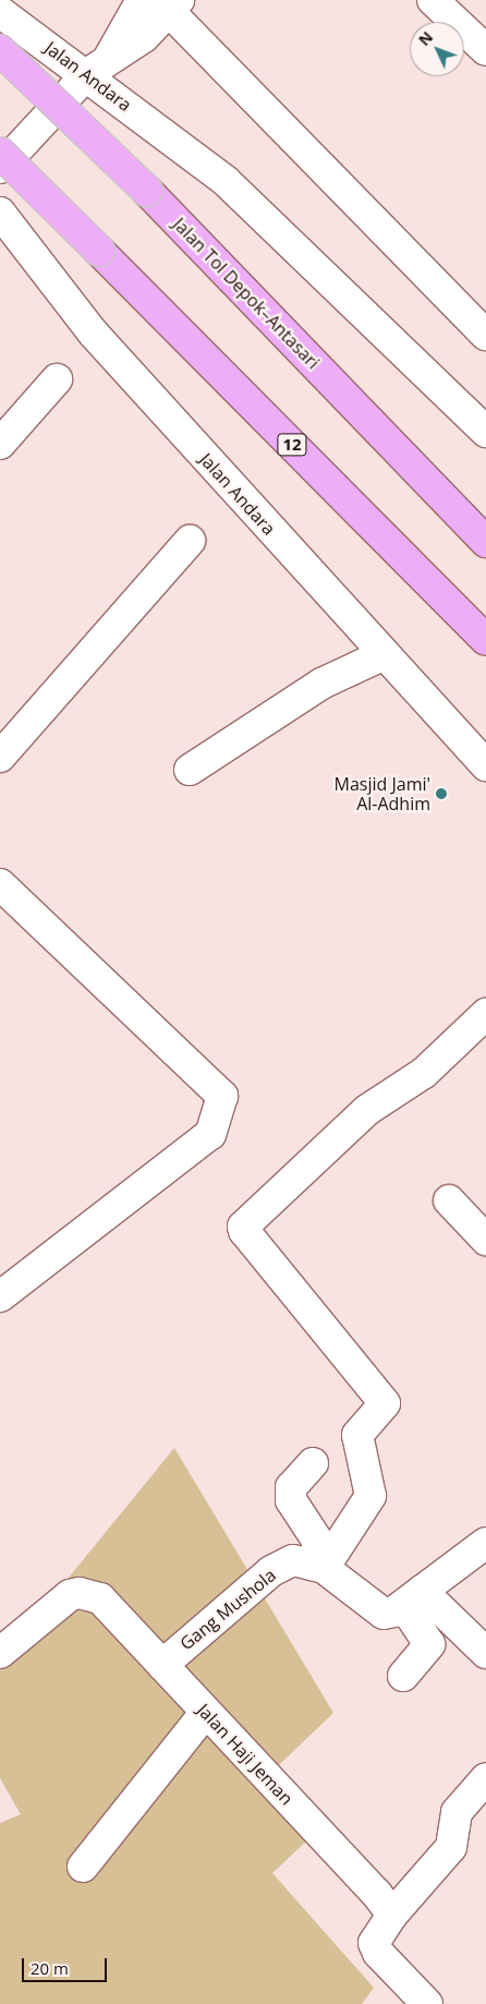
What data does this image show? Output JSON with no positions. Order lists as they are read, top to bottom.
{
  "streets": {
    "highway": ["Jalan Tol Depok–Antasari", "12"],
    "street": ["Jalan Andara", "Gang Mushola", "Jalan Haji Jeman"]
  },
  "crossings": [
    ["Gang Mushola", "Jalan Haji Jeman"]
  ],
  "places": ["Masjid Jami' Al-Adhim"],
  "scale_bar": "20 m",
  "north": "top left"
}
